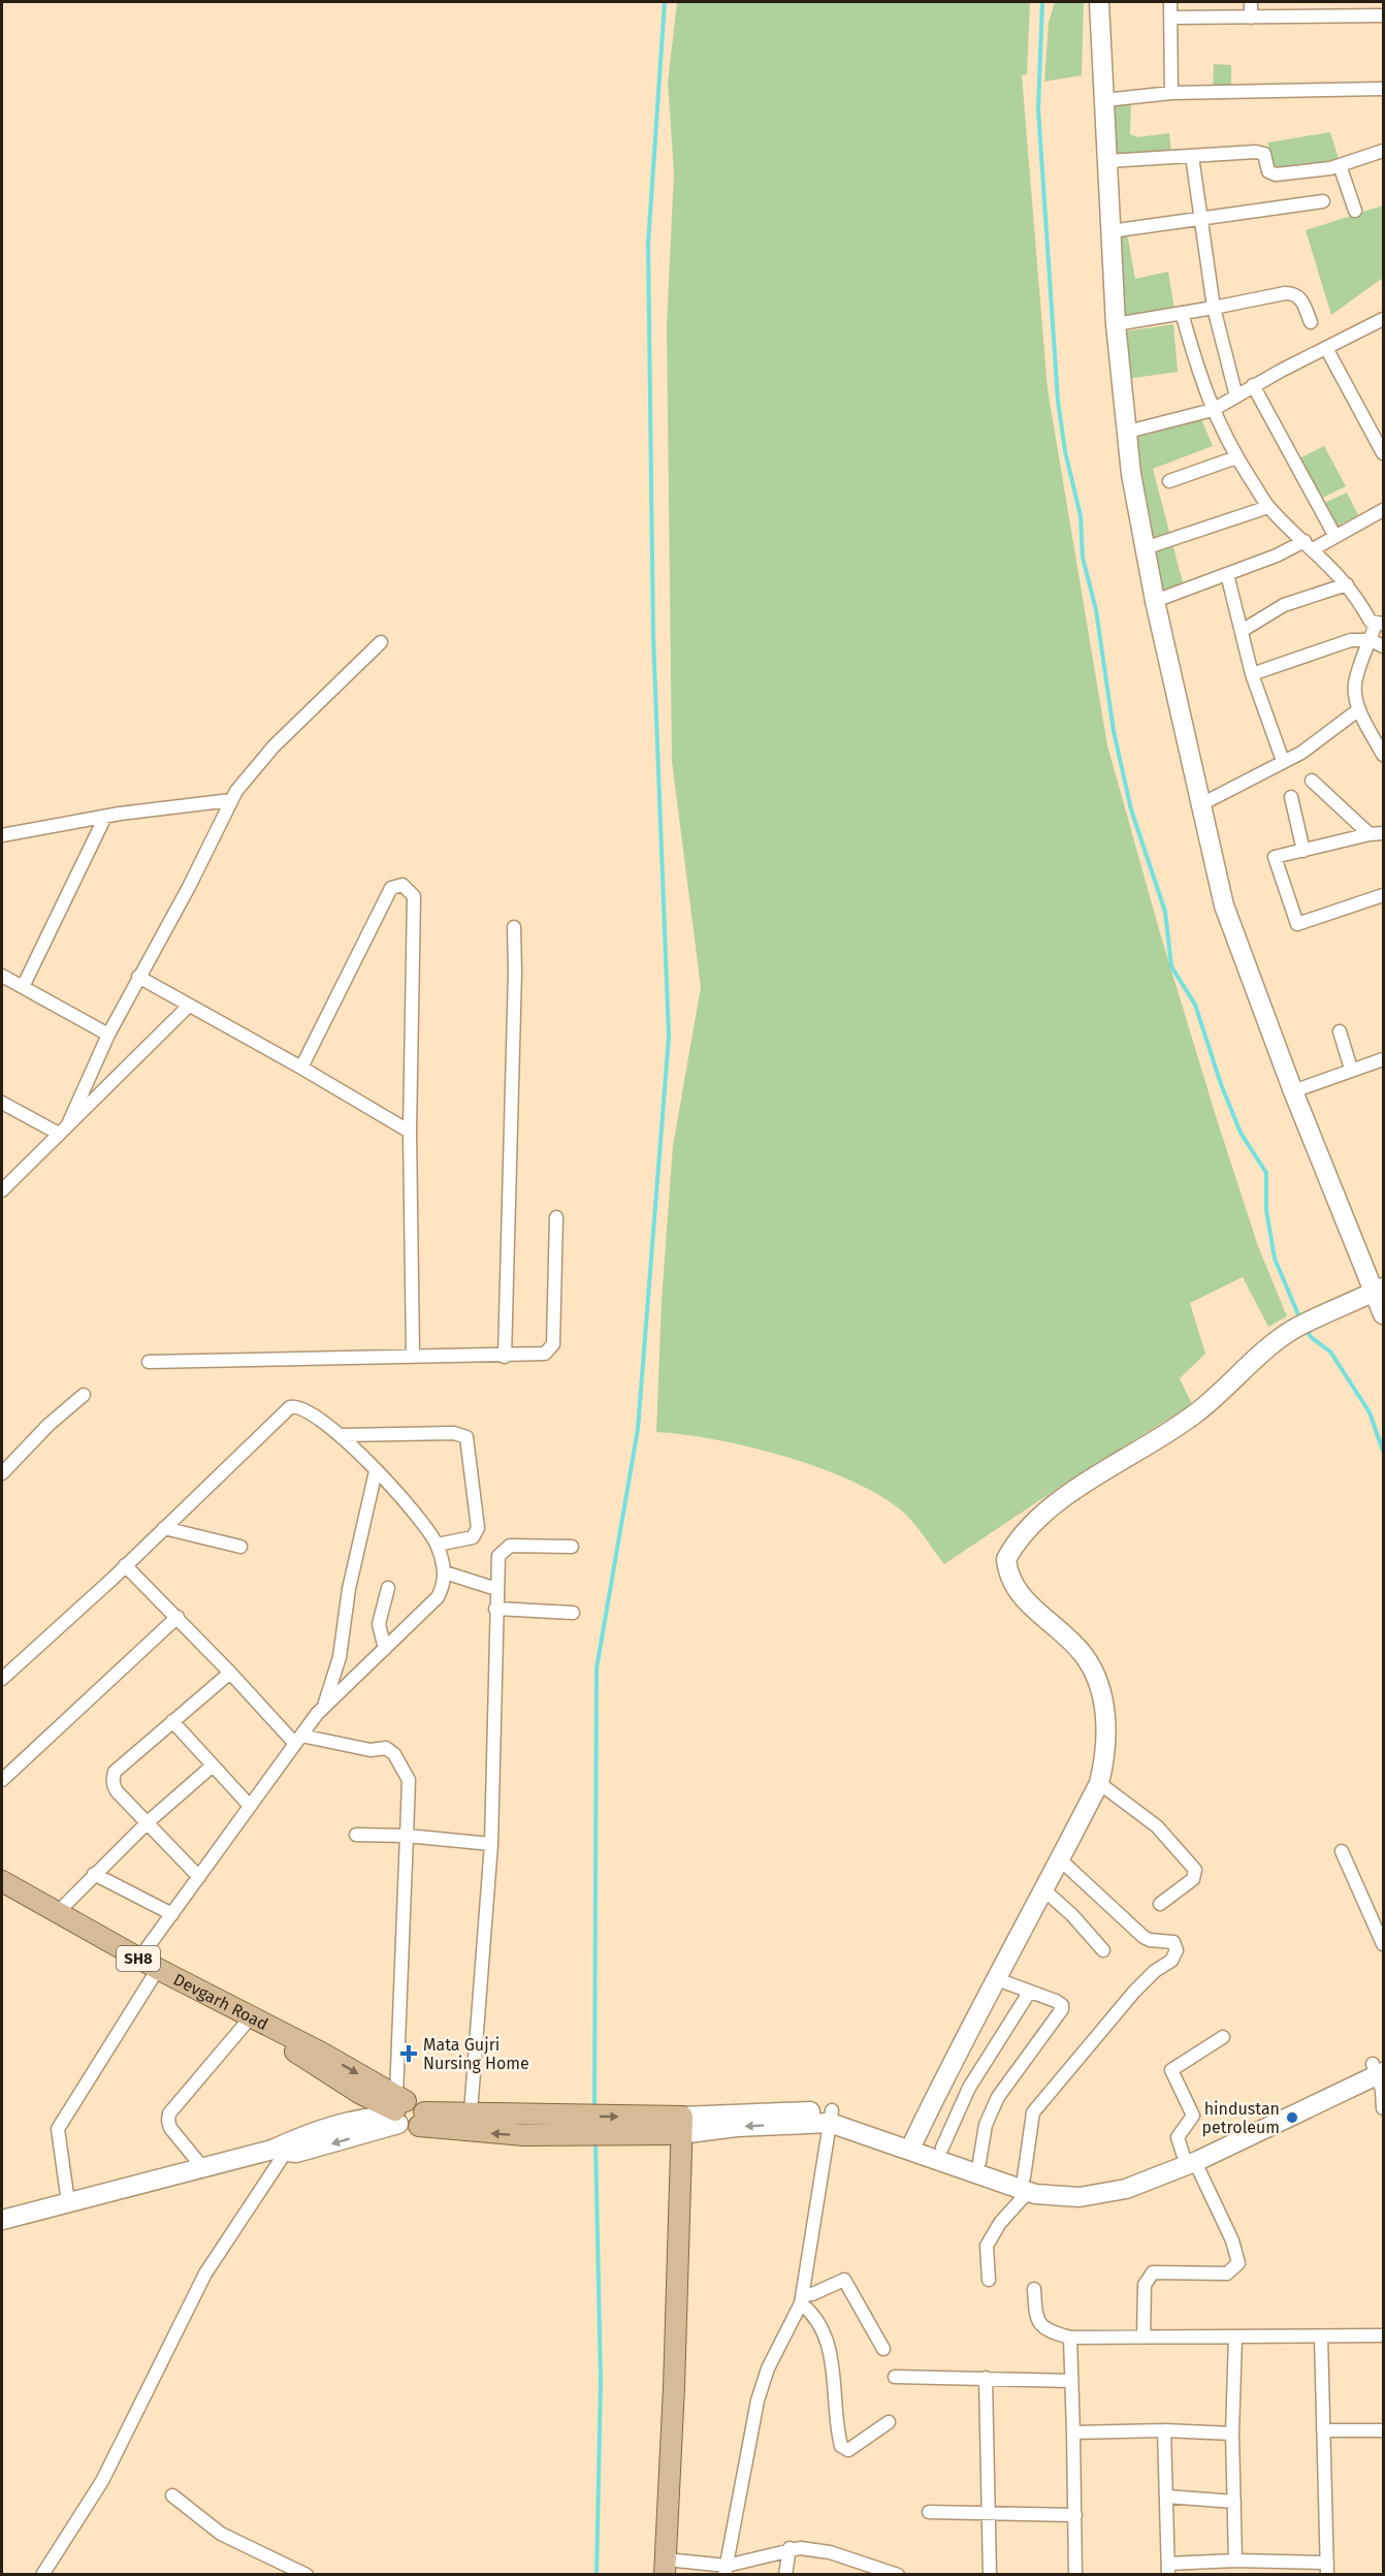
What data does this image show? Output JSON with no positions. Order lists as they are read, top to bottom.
{
  "streets": {
    "main road": ["SH8", "Devgarh Road"]
  },
  "crossings": [
    ["SH8", "Devgarh Road"]
  ],
  "places": {
    "health": ["Mata Gujri Nursing Home"],
    "other": ["hindustan petroleum"]
  }
}
